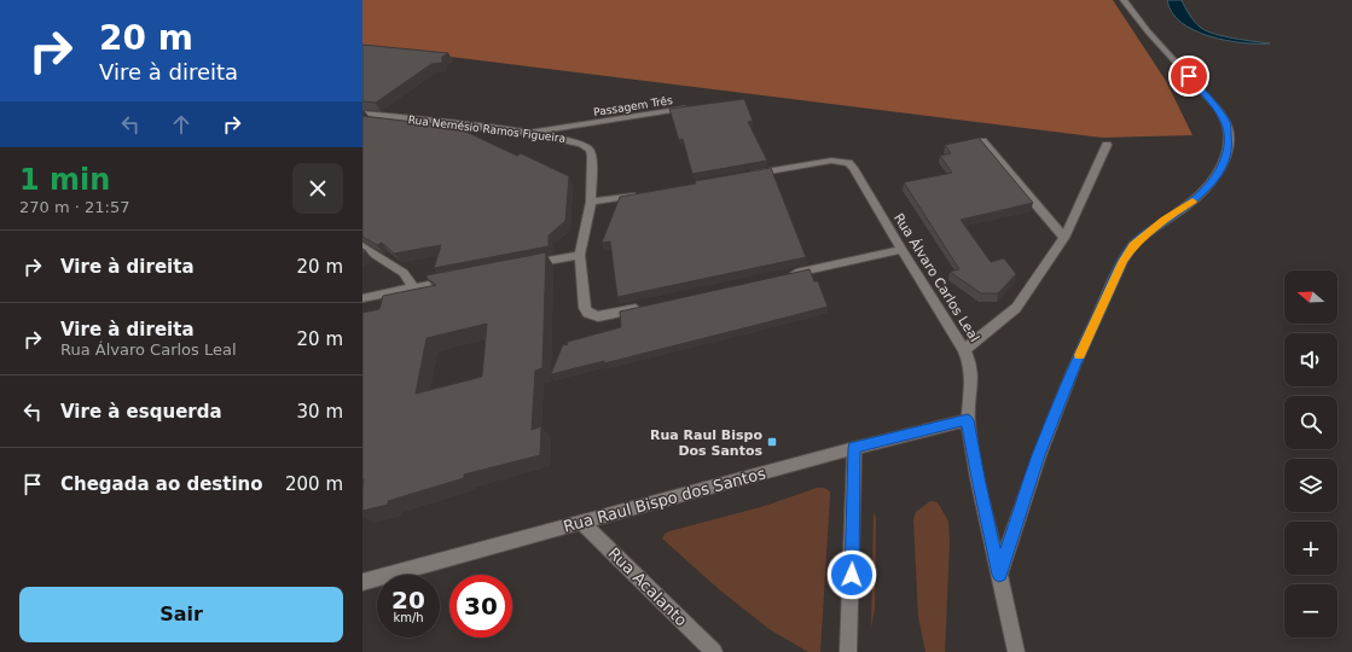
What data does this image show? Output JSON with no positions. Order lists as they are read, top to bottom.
{
  "streets": {
    "street": [
      "Passagem Três",
      "Rua Nemésio Ramos Figueira",
      "Rua Álvaro Carlos Leal",
      "Rua Raul Bispo dos Santos",
      "Rua Acalanto"
    ]
  },
  "crossings": [
    ["Passagem Três", "Rua Nemésio Ramos Figueira"],
    ["Rua Álvaro Carlos Leal", "Rua Raul Bispo dos Santos"],
    ["Rua Raul Bispo dos Santos", "Rua Acalanto"]
  ],
  "places": {
    "transit": ["Rua Raul Bispo Dos Santos"]
  },
  "north": "left",
  "page": {
    "turn": ["20 m", "Vire à direita"],
    "heading": ["1 min", "270 m · 21:57"],
    "list": [
      {
        "name": "Vire à direita",
        "value": "20 m"
      },
      {
        "name": "Vire à direita",
        "note": "Rua Álvaro Carlos Leal",
        "value": "20 m"
      },
      {
        "name": "Vire à esquerda",
        "value": "30 m"
      },
      {
        "name": "Chegada ao destino",
        "value": "200 m"
      }
    ],
    "map_buttons": ["+", "−"],
    "speed": "20 km/h",
    "limit": "30",
    "buttons": "Sair"
  }
}
